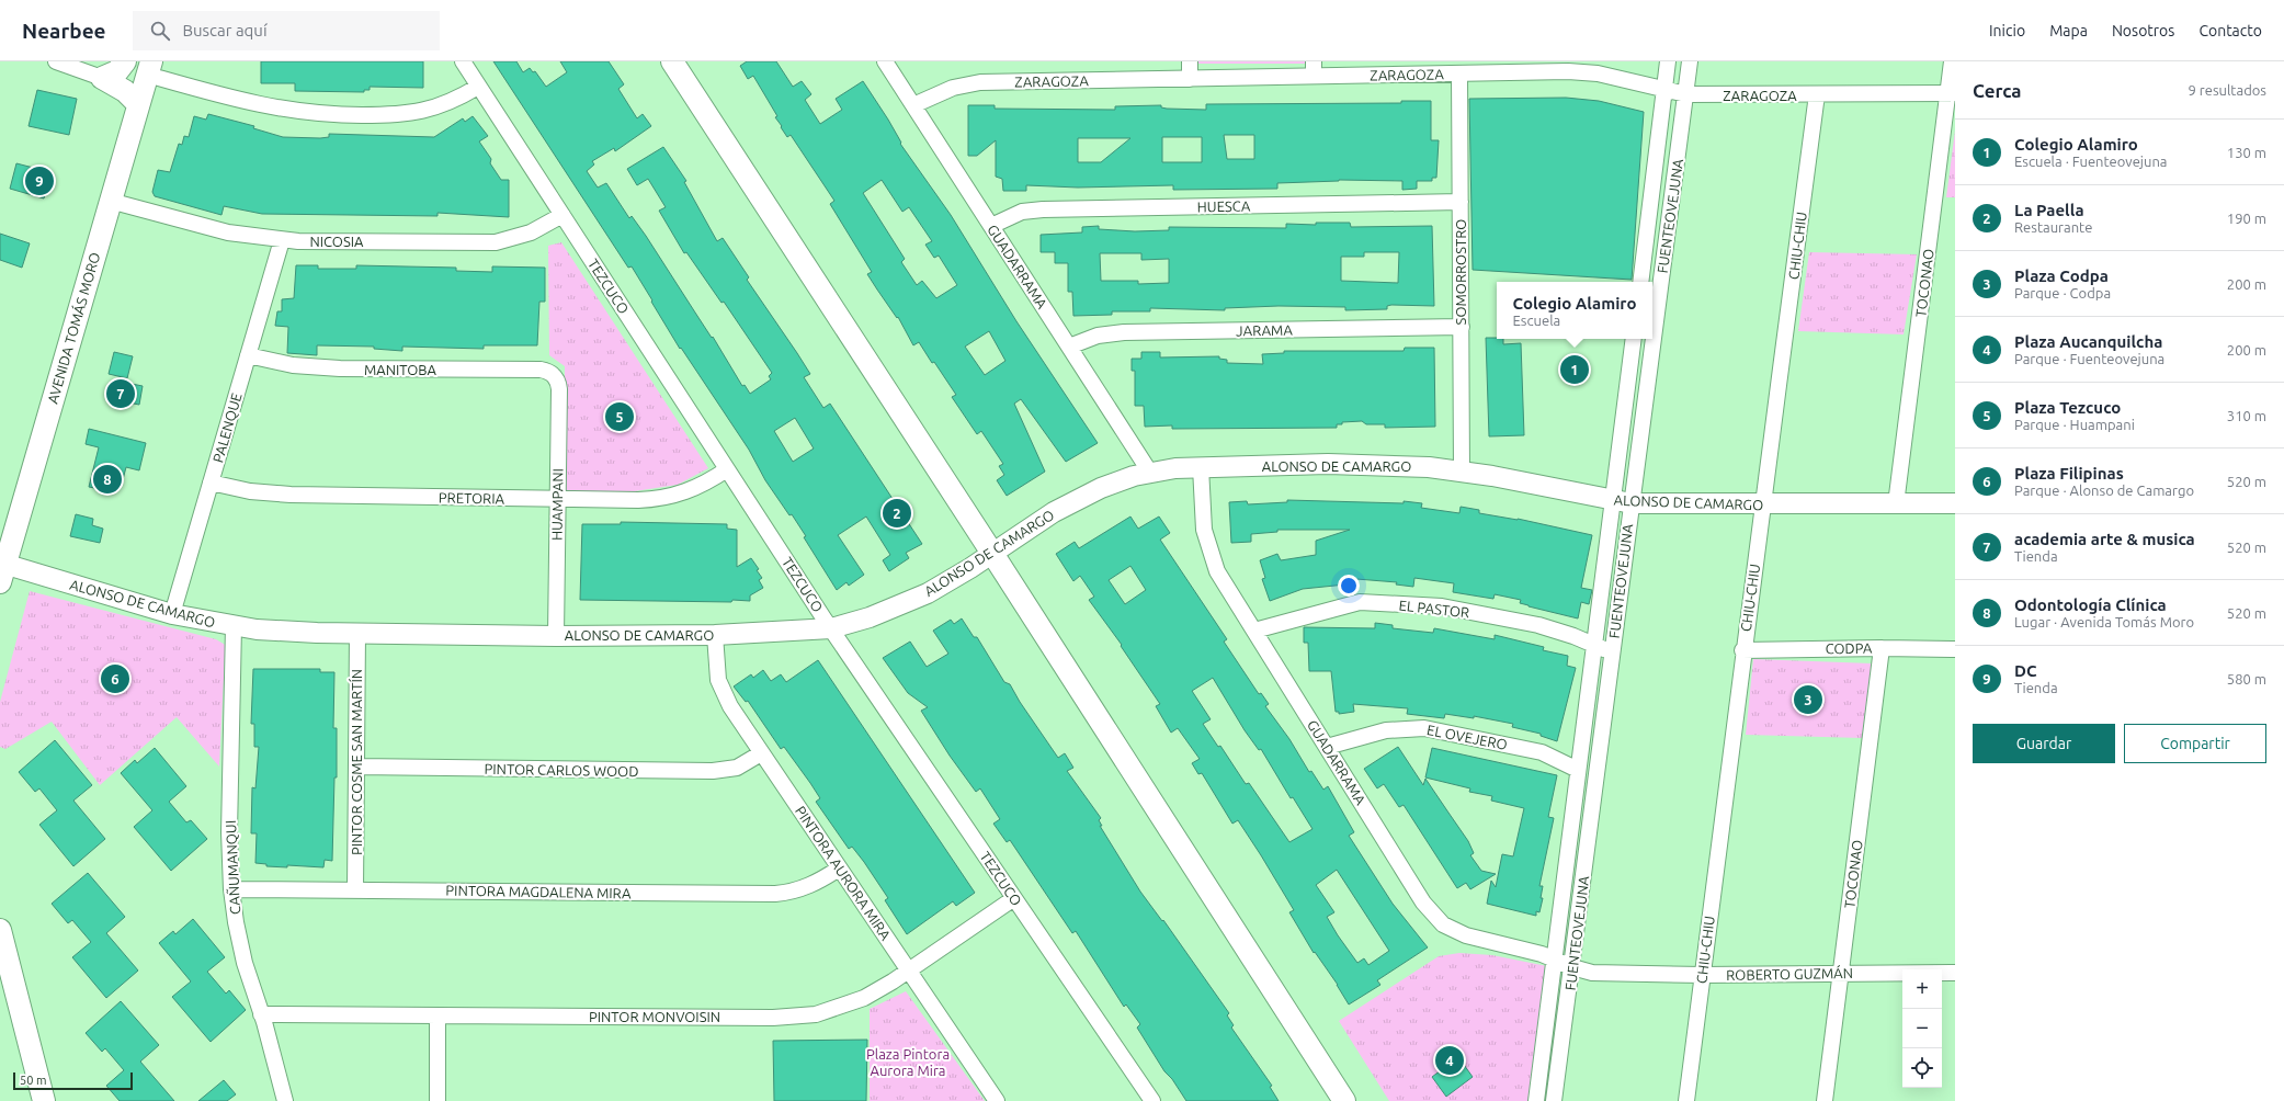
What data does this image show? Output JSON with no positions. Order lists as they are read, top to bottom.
{
  "streets": {
    "main road": ["AVENIDA TOMÁS MORO"],
    "street": [
      "ZARAGOZA",
      "HUESCA",
      "FUENTEOVEJUNA",
      "NICOSIA",
      "CHIU-CHIU",
      "GUADARRAMA",
      "SOMORROSTRO",
      "TOCONAO",
      "TEZCUCO",
      "JARAMA",
      "MANITOBA",
      "PALENQUE",
      "ALONSO DE CAMARGO",
      "PRETORIA",
      "HUAMPANI",
      "EL PASTOR",
      "CODPA",
      "EL OVEJERO",
      "PINTOR COSME SAN MARTÍN",
      "PINTOR CARLOS WOOD",
      "CAÑUMANQUI",
      "PINTORA AURORA MIRA",
      "PINTORA MAGDALENA MIRA",
      "ROBERTO GUZMÁN",
      "PINTOR MONVOISIN"
    ]
  },
  "crossings": [
    ["ZARAGOZA", "FUENTEOVEJUNA"],
    ["ZARAGOZA", "CHIU-CHIU"],
    ["ZARAGOZA", "GUADARRAMA"],
    ["ZARAGOZA", "SOMORROSTRO"],
    ["ZARAGOZA", "TOCONAO"],
    ["HUESCA", "GUADARRAMA"],
    ["HUESCA", "SOMORROSTRO"],
    ["FUENTEOVEJUNA", "GUADARRAMA"],
    ["FUENTEOVEJUNA", "ALONSO DE CAMARGO"],
    ["FUENTEOVEJUNA", "EL PASTOR"],
    ["FUENTEOVEJUNA", "EL OVEJERO"],
    ["FUENTEOVEJUNA", "ROBERTO GUZMÁN"],
    ["NICOSIA", "TEZCUCO"],
    ["NICOSIA", "AVENIDA TOMÁS MORO"],
    ["NICOSIA", "PALENQUE"],
    ["CHIU-CHIU", "ALONSO DE CAMARGO"],
    ["CHIU-CHIU", "CODPA"],
    ["CHIU-CHIU", "ROBERTO GUZMÁN"],
    ["GUADARRAMA", "JARAMA"],
    ["GUADARRAMA", "ALONSO DE CAMARGO"],
    ["GUADARRAMA", "EL PASTOR"],
    ["GUADARRAMA", "EL OVEJERO"],
    ["GUADARRAMA", "ROBERTO GUZMÁN"],
    ["SOMORROSTRO", "JARAMA"],
    ["SOMORROSTRO", "ALONSO DE CAMARGO"],
    ["TOCONAO", "ALONSO DE CAMARGO"],
    ["TOCONAO", "CODPA"],
    ["TOCONAO", "ROBERTO GUZMÁN"],
    ["TEZCUCO", "ALONSO DE CAMARGO"],
    ["TEZCUCO", "PRETORIA"],
    ["TEZCUCO", "PINTOR MONVOISIN"],
    ["AVENIDA TOMÁS MORO", "ALONSO DE CAMARGO"],
    ["MANITOBA", "PALENQUE"],
    ["MANITOBA", "HUAMPANI"],
    ["PALENQUE", "ALONSO DE CAMARGO"],
    ["PALENQUE", "PRETORIA"],
    ["ALONSO DE CAMARGO", "HUAMPANI"],
    ["ALONSO DE CAMARGO", "PINTOR COSME SAN MARTÍN"],
    ["ALONSO DE CAMARGO", "CAÑUMANQUI"],
    ["ALONSO DE CAMARGO", "PINTORA AURORA MIRA"],
    ["PRETORIA", "HUAMPANI"],
    ["PINTOR COSME SAN MARTÍN", "PINTOR CARLOS WOOD"],
    ["PINTOR COSME SAN MARTÍN", "PINTORA MAGDALENA MIRA"],
    ["PINTOR CARLOS WOOD", "PINTORA AURORA MIRA"],
    ["CAÑUMANQUI", "PINTORA MAGDALENA MIRA"],
    ["CAÑUMANQUI", "PINTOR MONVOISIN"],
    ["PINTORA AURORA MIRA", "PINTORA MAGDALENA MIRA"],
    ["PINTORA AURORA MIRA", "PINTOR MONVOISIN"]
  ],
  "parks": ["Plaza Pintora Aurora Mira"],
  "scale_bar": "50 m",
  "page": {
    "header": "Nearbee",
    "search": "Buscar aquí",
    "nav": [
      "Inicio",
      "Mapa",
      "Nosotros",
      "Contacto"
    ],
    "heading": ["Cerca", "9 resultados"],
    "list": [
      {
        "mark": "1",
        "name": "Colegio Alamiro",
        "note": "Escuela · Fuenteovejuna",
        "value": "130 m"
      },
      {
        "mark": "2",
        "name": "La Paella",
        "note": "Restaurante",
        "value": "190 m"
      },
      {
        "mark": "3",
        "name": "Plaza Codpa",
        "note": "Parque · Codpa",
        "value": "200 m"
      },
      {
        "mark": "4",
        "name": "Plaza Aucanquilcha",
        "note": "Parque · Fuenteovejuna",
        "value": "200 m"
      },
      {
        "mark": "5",
        "name": "Plaza Tezcuco",
        "note": "Parque · Huampani",
        "value": "310 m"
      },
      {
        "mark": "6",
        "name": "Plaza Filipinas",
        "note": "Parque · Alonso de Camargo",
        "value": "520 m"
      },
      {
        "mark": "7",
        "name": "academia arte & musica",
        "note": "Tienda",
        "value": "520 m"
      },
      {
        "mark": "8",
        "name": "Odontología Clínica",
        "note": "Lugar · Avenida Tomás Moro",
        "value": "520 m"
      },
      {
        "mark": "9",
        "name": "DC",
        "note": "Tienda",
        "value": "580 m"
      }
    ],
    "pins": [
      "9",
      "1",
      "7",
      "5",
      "8",
      "2",
      "6",
      "3",
      "4"
    ],
    "popup": ["Colegio Alamiro", "Escuela"],
    "buttons": ["Guardar", "Compartir"],
    "map_buttons": ["+", "−"],
    "scale": "50 m"
  }
}
